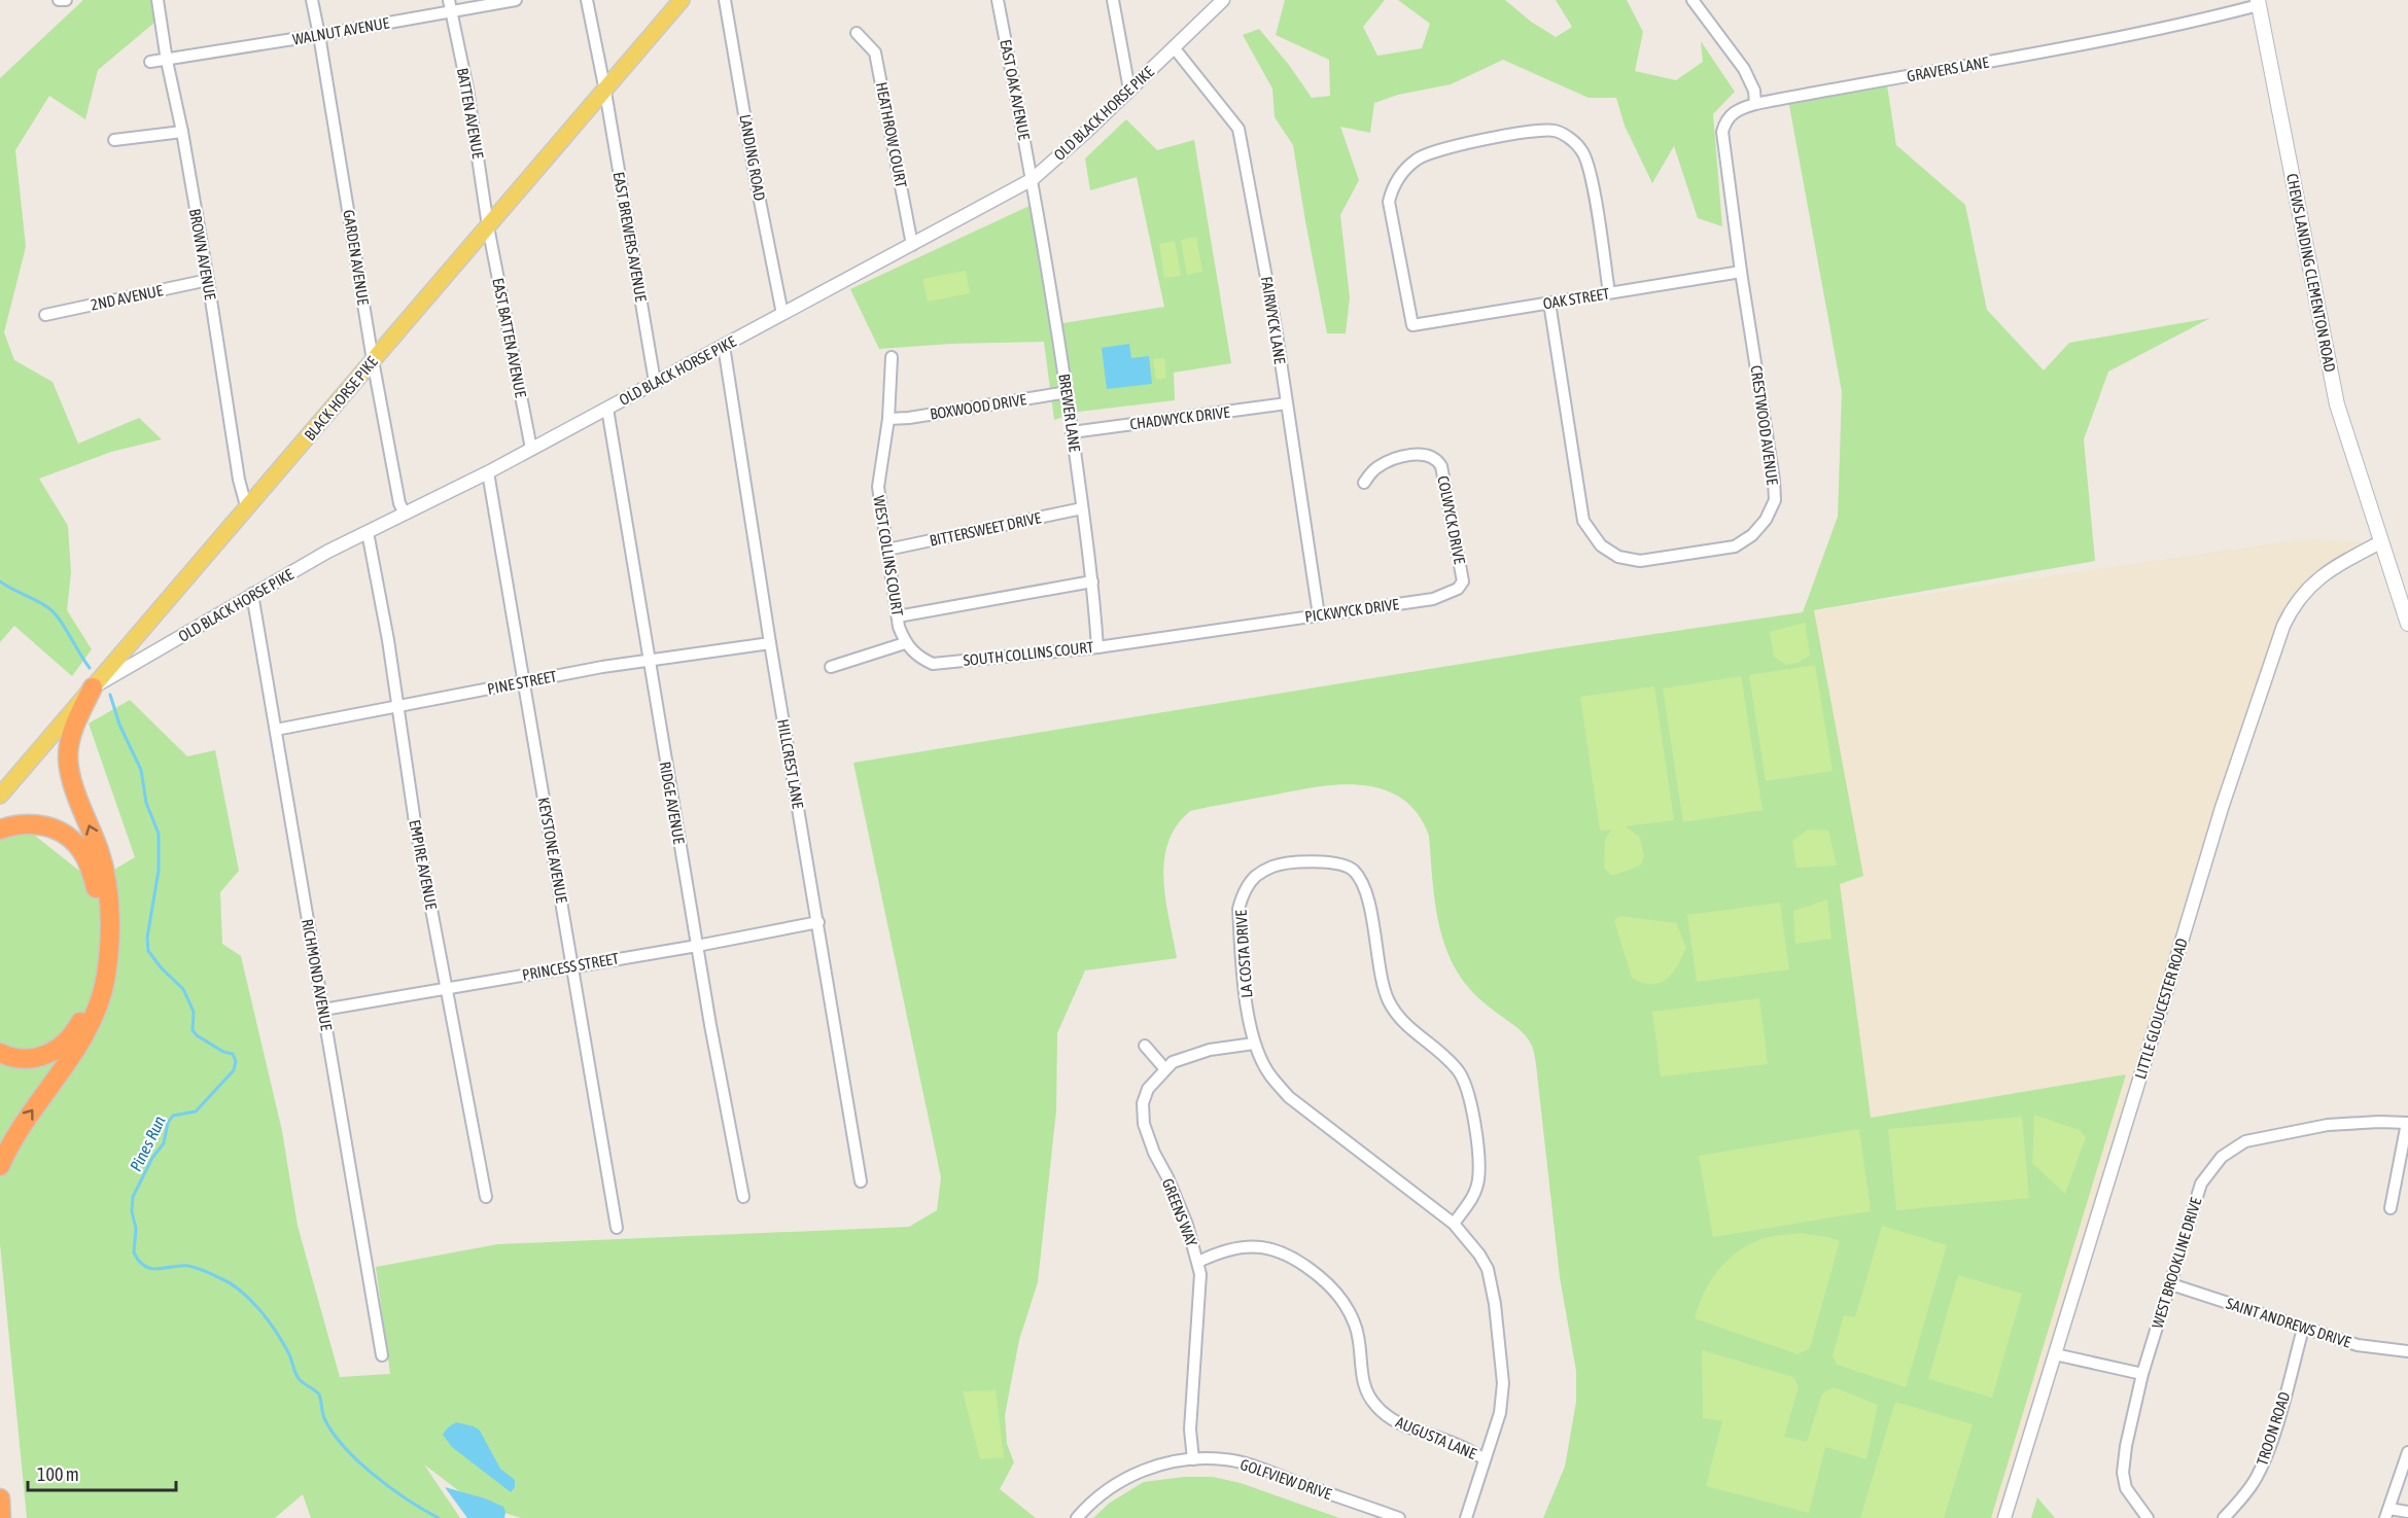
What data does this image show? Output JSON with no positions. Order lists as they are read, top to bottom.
{
  "streets": {
    "main road": ["CHEWS LANDING CLEMENTON ROAD", "BLACK HORSE PIKE"],
    "street": [
      "WALNUT AVENUE",
      "GRAVERS LANE",
      "EAST OAK AVENUE",
      "BATTEN AVENUE",
      "OLD BLACK HORSE PIKE",
      "HEATHROW COURT",
      "LANDING ROAD",
      "EAST BREWERS AVENUE",
      "BROWN AVENUE",
      "GARDEN AVENUE",
      "2ND AVENUE",
      "OAK STREET",
      "FAIRWYCK LANE",
      "EAST BATTEN AVENUE",
      "BOXWOOD DRIVE",
      "BREWER LANE",
      "CHADWYCK DRIVE",
      "CRESTWOOD AVENUE",
      "COLWYCK DRIVE",
      "BITTERSWEET DRIVE",
      "WEST COLLINS COURT",
      "PICKWYCK DRIVE",
      "SOUTH COLLINS COURT",
      "PINE STREET",
      "HILLCREST LANE",
      "RIDGE AVENUE",
      "KEYSTONE AVENUE",
      "EMPIRE AVENUE",
      "LA COSTA DRIVE",
      "PRINCESS STREET",
      "RICHMOND AVENUE",
      "LITTLE GLOUCESTER ROAD",
      "GREENS WAY",
      "WEST BROOKLINE DRIVE",
      "SAINT ANDREWS DRIVE",
      "TROON ROAD",
      "AUGUSTA LANE",
      "GOLFVIEW DRIVE"
    ]
  },
  "crossings": [
    ["WALNUT AVENUE", "BATTEN AVENUE"],
    ["WALNUT AVENUE", "BROWN AVENUE"],
    ["WALNUT AVENUE", "GARDEN AVENUE"],
    ["GRAVERS LANE", "CHEWS LANDING CLEMENTON ROAD"],
    ["GRAVERS LANE", "CRESTWOOD AVENUE"],
    ["EAST OAK AVENUE", "OLD BLACK HORSE PIKE"],
    ["EAST OAK AVENUE", "BREWER LANE"],
    ["BATTEN AVENUE", "EAST BATTEN AVENUE"],
    ["BATTEN AVENUE", "BLACK HORSE PIKE"],
    ["OLD BLACK HORSE PIKE", "HEATHROW COURT"],
    ["OLD BLACK HORSE PIKE", "LANDING ROAD"],
    ["OLD BLACK HORSE PIKE", "EAST BREWERS AVENUE"],
    ["OLD BLACK HORSE PIKE", "GARDEN AVENUE"],
    ["OLD BLACK HORSE PIKE", "FAIRWYCK LANE"],
    ["OLD BLACK HORSE PIKE", "EAST BATTEN AVENUE"],
    ["OLD BLACK HORSE PIKE", "BLACK HORSE PIKE"],
    ["OLD BLACK HORSE PIKE", "BREWER LANE"],
    ["OLD BLACK HORSE PIKE", "HILLCREST LANE"],
    ["OLD BLACK HORSE PIKE", "RIDGE AVENUE"],
    ["OLD BLACK HORSE PIKE", "KEYSTONE AVENUE"],
    ["OLD BLACK HORSE PIKE", "EMPIRE AVENUE"],
    ["OLD BLACK HORSE PIKE", "RICHMOND AVENUE"],
    ["EAST BREWERS AVENUE", "BLACK HORSE PIKE"],
    ["BROWN AVENUE", "2ND AVENUE"],
    ["BROWN AVENUE", "BLACK HORSE PIKE"],
    ["GARDEN AVENUE", "BLACK HORSE PIKE"],
    ["CHEWS LANDING CLEMENTON ROAD", "LITTLE GLOUCESTER ROAD"],
    ["OAK STREET", "CRESTWOOD AVENUE"],
    ["FAIRWYCK LANE", "CHADWYCK DRIVE"],
    ["FAIRWYCK LANE", "PICKWYCK DRIVE"],
    ["EAST BATTEN AVENUE", "BLACK HORSE PIKE"],
    ["BOXWOOD DRIVE", "BREWER LANE"],
    ["BOXWOOD DRIVE", "WEST COLLINS COURT"],
    ["BREWER LANE", "CHADWYCK DRIVE"],
    ["BREWER LANE", "BITTERSWEET DRIVE"],
    ["BREWER LANE", "SOUTH COLLINS COURT"],
    ["COLWYCK DRIVE", "PICKWYCK DRIVE"],
    ["BITTERSWEET DRIVE", "WEST COLLINS COURT"],
    ["WEST COLLINS COURT", "SOUTH COLLINS COURT"],
    ["PICKWYCK DRIVE", "SOUTH COLLINS COURT"],
    ["PINE STREET", "HILLCREST LANE"],
    ["PINE STREET", "RIDGE AVENUE"],
    ["PINE STREET", "KEYSTONE AVENUE"],
    ["PINE STREET", "EMPIRE AVENUE"],
    ["PINE STREET", "RICHMOND AVENUE"],
    ["HILLCREST LANE", "PRINCESS STREET"],
    ["RIDGE AVENUE", "PRINCESS STREET"],
    ["KEYSTONE AVENUE", "PRINCESS STREET"],
    ["EMPIRE AVENUE", "PRINCESS STREET"],
    ["LA COSTA DRIVE", "GREENS WAY"],
    ["LA COSTA DRIVE", "AUGUSTA LANE"],
    ["PRINCESS STREET", "RICHMOND AVENUE"],
    ["GREENS WAY", "AUGUSTA LANE"],
    ["GREENS WAY", "GOLFVIEW DRIVE"],
    ["WEST BROOKLINE DRIVE", "SAINT ANDREWS DRIVE"],
    ["SAINT ANDREWS DRIVE", "TROON ROAD"]
  ],
  "water": ["Pines Run"],
  "scale_bar": "100 m"
}
